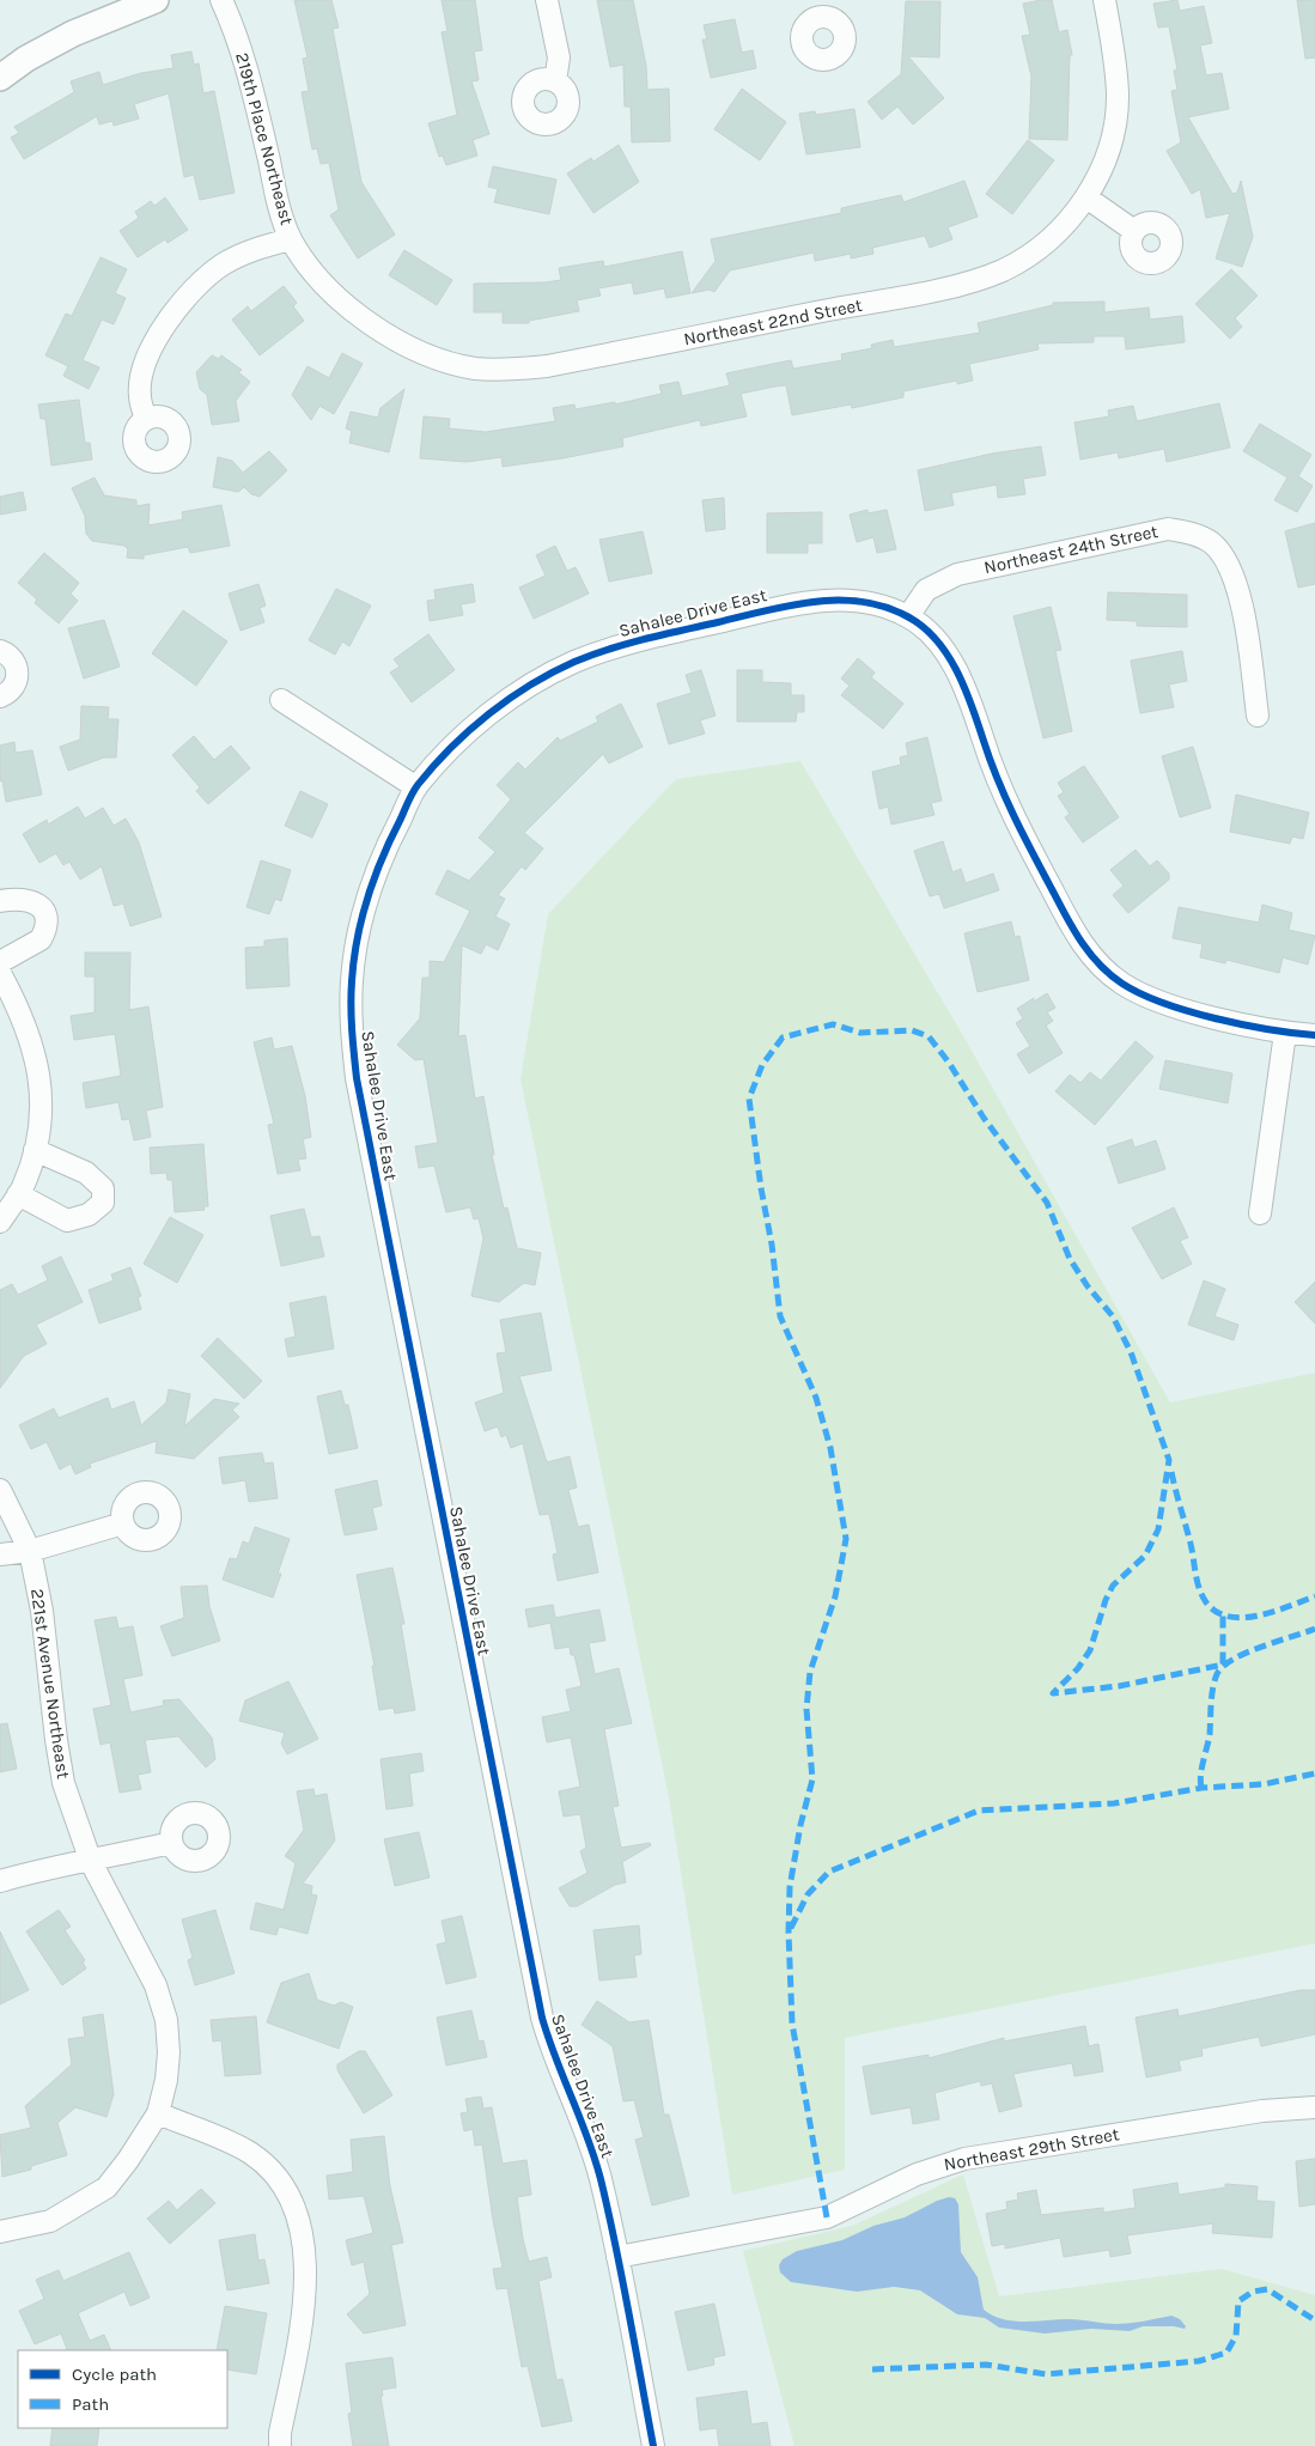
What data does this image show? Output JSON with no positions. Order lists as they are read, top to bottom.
{
  "streets": {
    "street": [
      "219th Place Northeast",
      "Northeast 22nd Street",
      "Northeast 24th Street",
      "Sahalee Drive East",
      "221st Avenue Northeast",
      "Northeast 29th Street"
    ]
  },
  "crossings": [
    ["219th Place Northeast", "Northeast 22nd Street"],
    ["Northeast 24th Street", "Sahalee Drive East"],
    ["Sahalee Drive East", "Northeast 29th Street"]
  ],
  "legend": ["Cycle path", "Path"]
}
